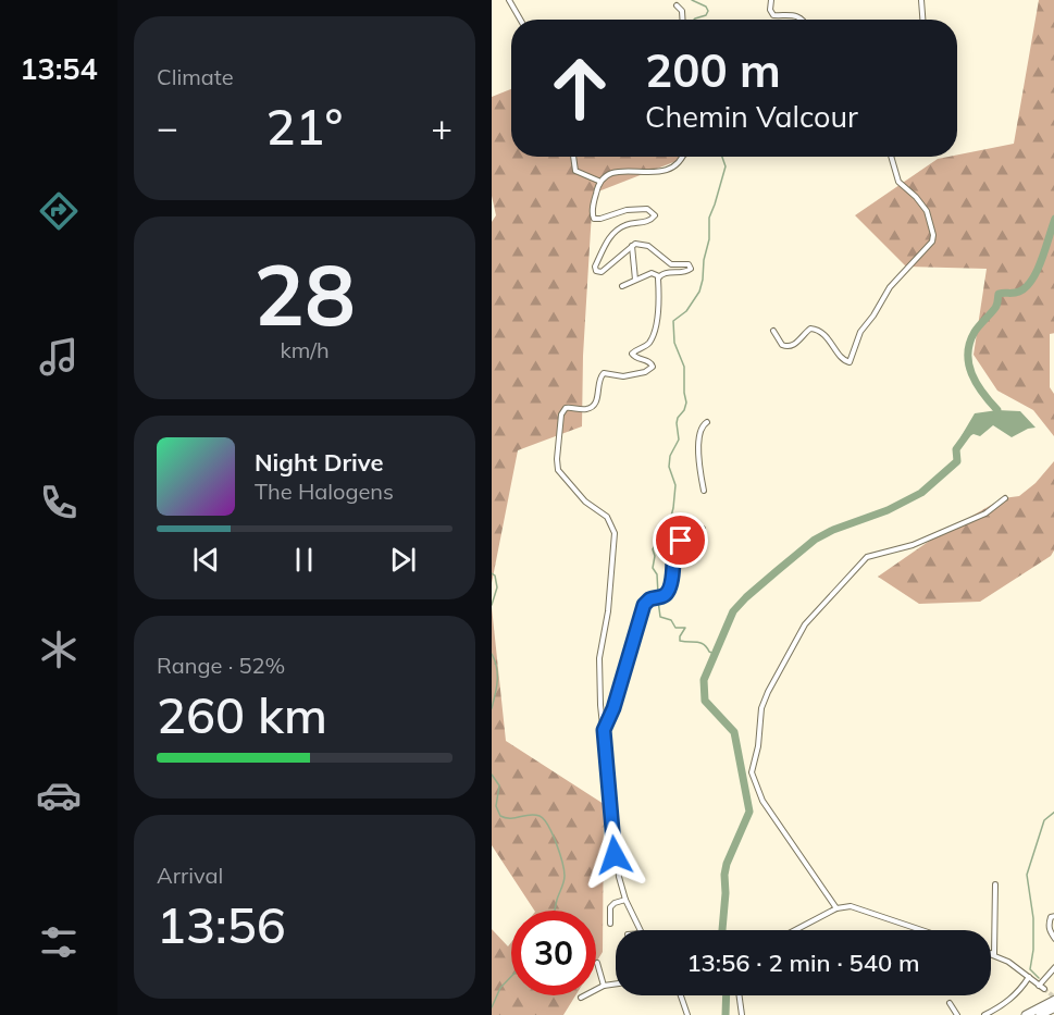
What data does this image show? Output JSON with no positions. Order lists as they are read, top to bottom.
{
  "page": {
    "tabs": "13:54",
    "tile": [
      "Climate",
      ["28", "km/h"],
      ["Range · 52%", "260 km"],
      ["Arrival", "13:56"]
    ],
    "turn": ["200 m", "Chemin Valcour"],
    "heat": ["−", "21°", "+"],
    "song": ["Night Drive", "The Halogens"],
    "limit": "30",
    "trip": "13:56 · 2 min · 540 m"
  }
}
